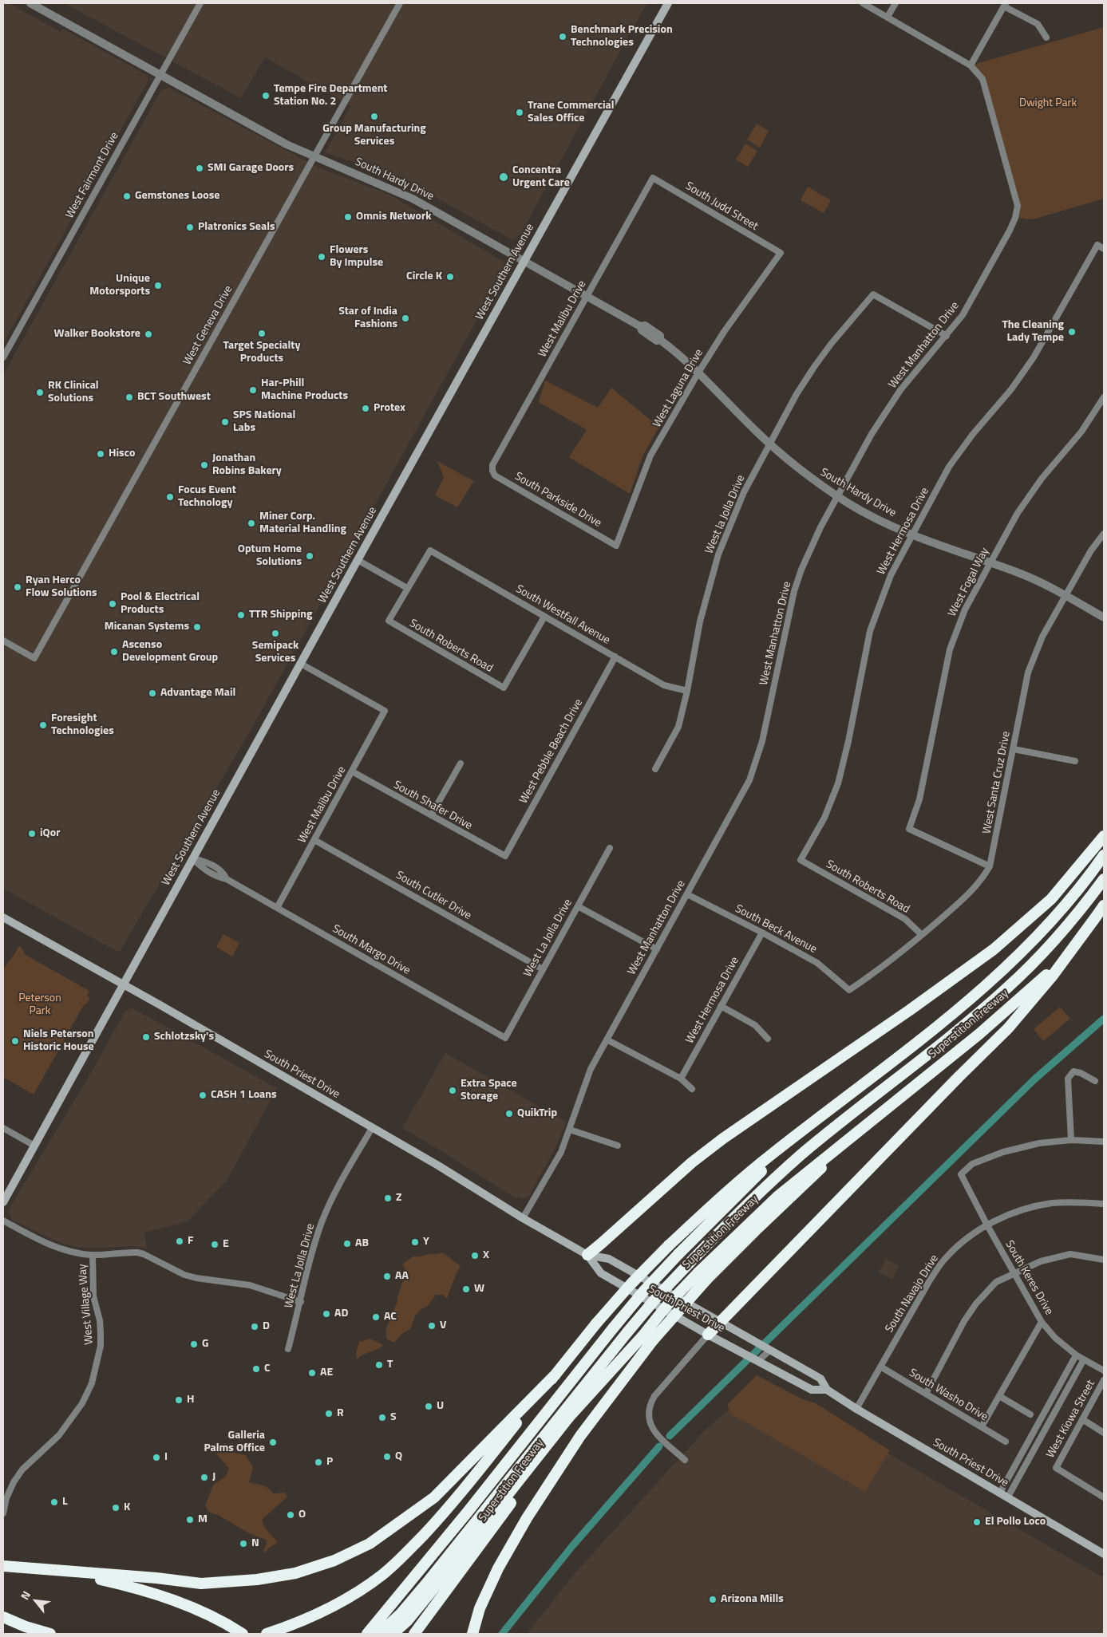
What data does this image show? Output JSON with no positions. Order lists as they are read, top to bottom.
{
  "streets": {
    "highway": ["Superstition Freeway"],
    "main road": ["West Southern Avenue", "South Priest Drive"],
    "street": [
      "West Fairmont Drive",
      "South Hardy Drive",
      "South Judd Street",
      "West Malibu Drive",
      "West Geneva Drive",
      "West Manhatton Drive",
      "West Laguna Drive",
      "South Parkside Drive",
      "West la Jolla Drive",
      "West Hermosa Drive",
      "West Fogal Way",
      "South Westfall Avenue",
      "South Roberts Road",
      "West Pebble Beach Drive",
      "West Santa Cruz Drive",
      "South Shafer Drive",
      "South Cutler Drive",
      "South Beck Avenue",
      "West La Jolla Drive",
      "South Margo Drive",
      "South Keres Drive",
      "South Navajo Drive",
      "West Village Way",
      "South Washo Drive",
      "West Kiowa Street"
    ]
  },
  "crossings": [
    ["West Fairmont Drive", "South Hardy Drive"],
    ["South Hardy Drive", "West Southern Avenue"],
    ["South Hardy Drive", "West Malibu Drive"],
    ["South Hardy Drive", "West Geneva Drive"],
    ["South Hardy Drive", "West Manhatton Drive"],
    ["South Hardy Drive", "West Laguna Drive"],
    ["South Hardy Drive", "West la Jolla Drive"],
    ["South Hardy Drive", "West Hermosa Drive"],
    ["South Hardy Drive", "West Fogal Way"],
    ["South Hardy Drive", "West Santa Cruz Drive"],
    ["South Judd Street", "West Malibu Drive"],
    ["South Judd Street", "West Laguna Drive"],
    ["West Southern Avenue", "West Malibu Drive"],
    ["West Southern Avenue", "South Margo Drive"],
    ["West Southern Avenue", "South Priest Drive"],
    ["West Malibu Drive", "South Parkside Drive"],
    ["West Malibu Drive", "South Shafer Drive"],
    ["West Malibu Drive", "South Cutler Drive"],
    ["West Malibu Drive", "South Margo Drive"],
    ["West Manhatton Drive", "West la Jolla Drive"],
    ["West Manhatton Drive", "South Beck Avenue"],
    ["West Manhatton Drive", "South Priest Drive"],
    ["West Laguna Drive", "South Parkside Drive"],
    ["West la Jolla Drive", "South Westfall Avenue"],
    ["West Hermosa Drive", "South Roberts Road"],
    ["West Hermosa Drive", "South Beck Avenue"],
    ["West Fogal Way", "West Santa Cruz Drive"],
    ["South Westfall Avenue", "South Roberts Road"],
    ["South Westfall Avenue", "West Pebble Beach Drive"],
    ["South Roberts Road", "West Santa Cruz Drive"],
    ["West Pebble Beach Drive", "South Shafer Drive"],
    ["West Santa Cruz Drive", "South Beck Avenue"],
    ["South Cutler Drive", "West La Jolla Drive"],
    ["West La Jolla Drive", "South Margo Drive"],
    ["West La Jolla Drive", "South Priest Drive"],
    ["South Priest Drive", "South Navajo Drive"],
    ["South Keres Drive", "South Navajo Drive"],
    ["South Navajo Drive", "South Washo Drive"]
  ],
  "parks": ["Dwight Park", "Peterson Park"],
  "places": [
    "Benchmark Precision Technologies",
    "Tempe Fire Department Station No. 2",
    "Trane Commercial Sales Office",
    "Group Manufacturing Services",
    "SMI Garage Doors",
    "Concentra Urgent Care",
    "Gemstones Loose",
    "Omnis Network",
    "Platronics Seals",
    "Flowers By Impulse",
    "Circle K",
    "Unique Motorsports",
    "Star of India Fashions",
    "The Cleaning Lady Tempe",
    "Target Specialty Products",
    "Walker Bookstore",
    "Har-Phill Machine Products",
    "RK Clinical Solutions",
    "BCT Southwest",
    "Protex",
    "SPS National Labs",
    "Hisco",
    "Jonathan Robins Bakery",
    "Focus Event Technology",
    "Miner Corp. Material Handling",
    "Optum Home Solutions",
    "Ryan Herco Flow Solutions",
    "Pool & Electrical Products",
    "TTR Shipping",
    "Micanan Systems",
    "Semipack Services",
    "Ascenso Development Group",
    "Advantage Mail",
    "Foresight Technologies",
    "iQor",
    "Schlotzsky's",
    "Niels Peterson Historic House",
    "Extra Space Storage",
    "CASH 1 Loans",
    "QuikTrip",
    "Z",
    "F",
    "Y",
    "AB",
    "E",
    "X",
    "AA",
    "W",
    "AD",
    "AC",
    "V",
    "D",
    "G",
    "T",
    "C",
    "AE",
    "H",
    "U",
    "R",
    "S",
    "Galleria Palms Office",
    "Q",
    "I",
    "P",
    "J",
    "L",
    "K",
    "O",
    "M",
    "El Pollo Loco",
    "N",
    "Arizona Mills"
  ],
  "north": "top left"
}
